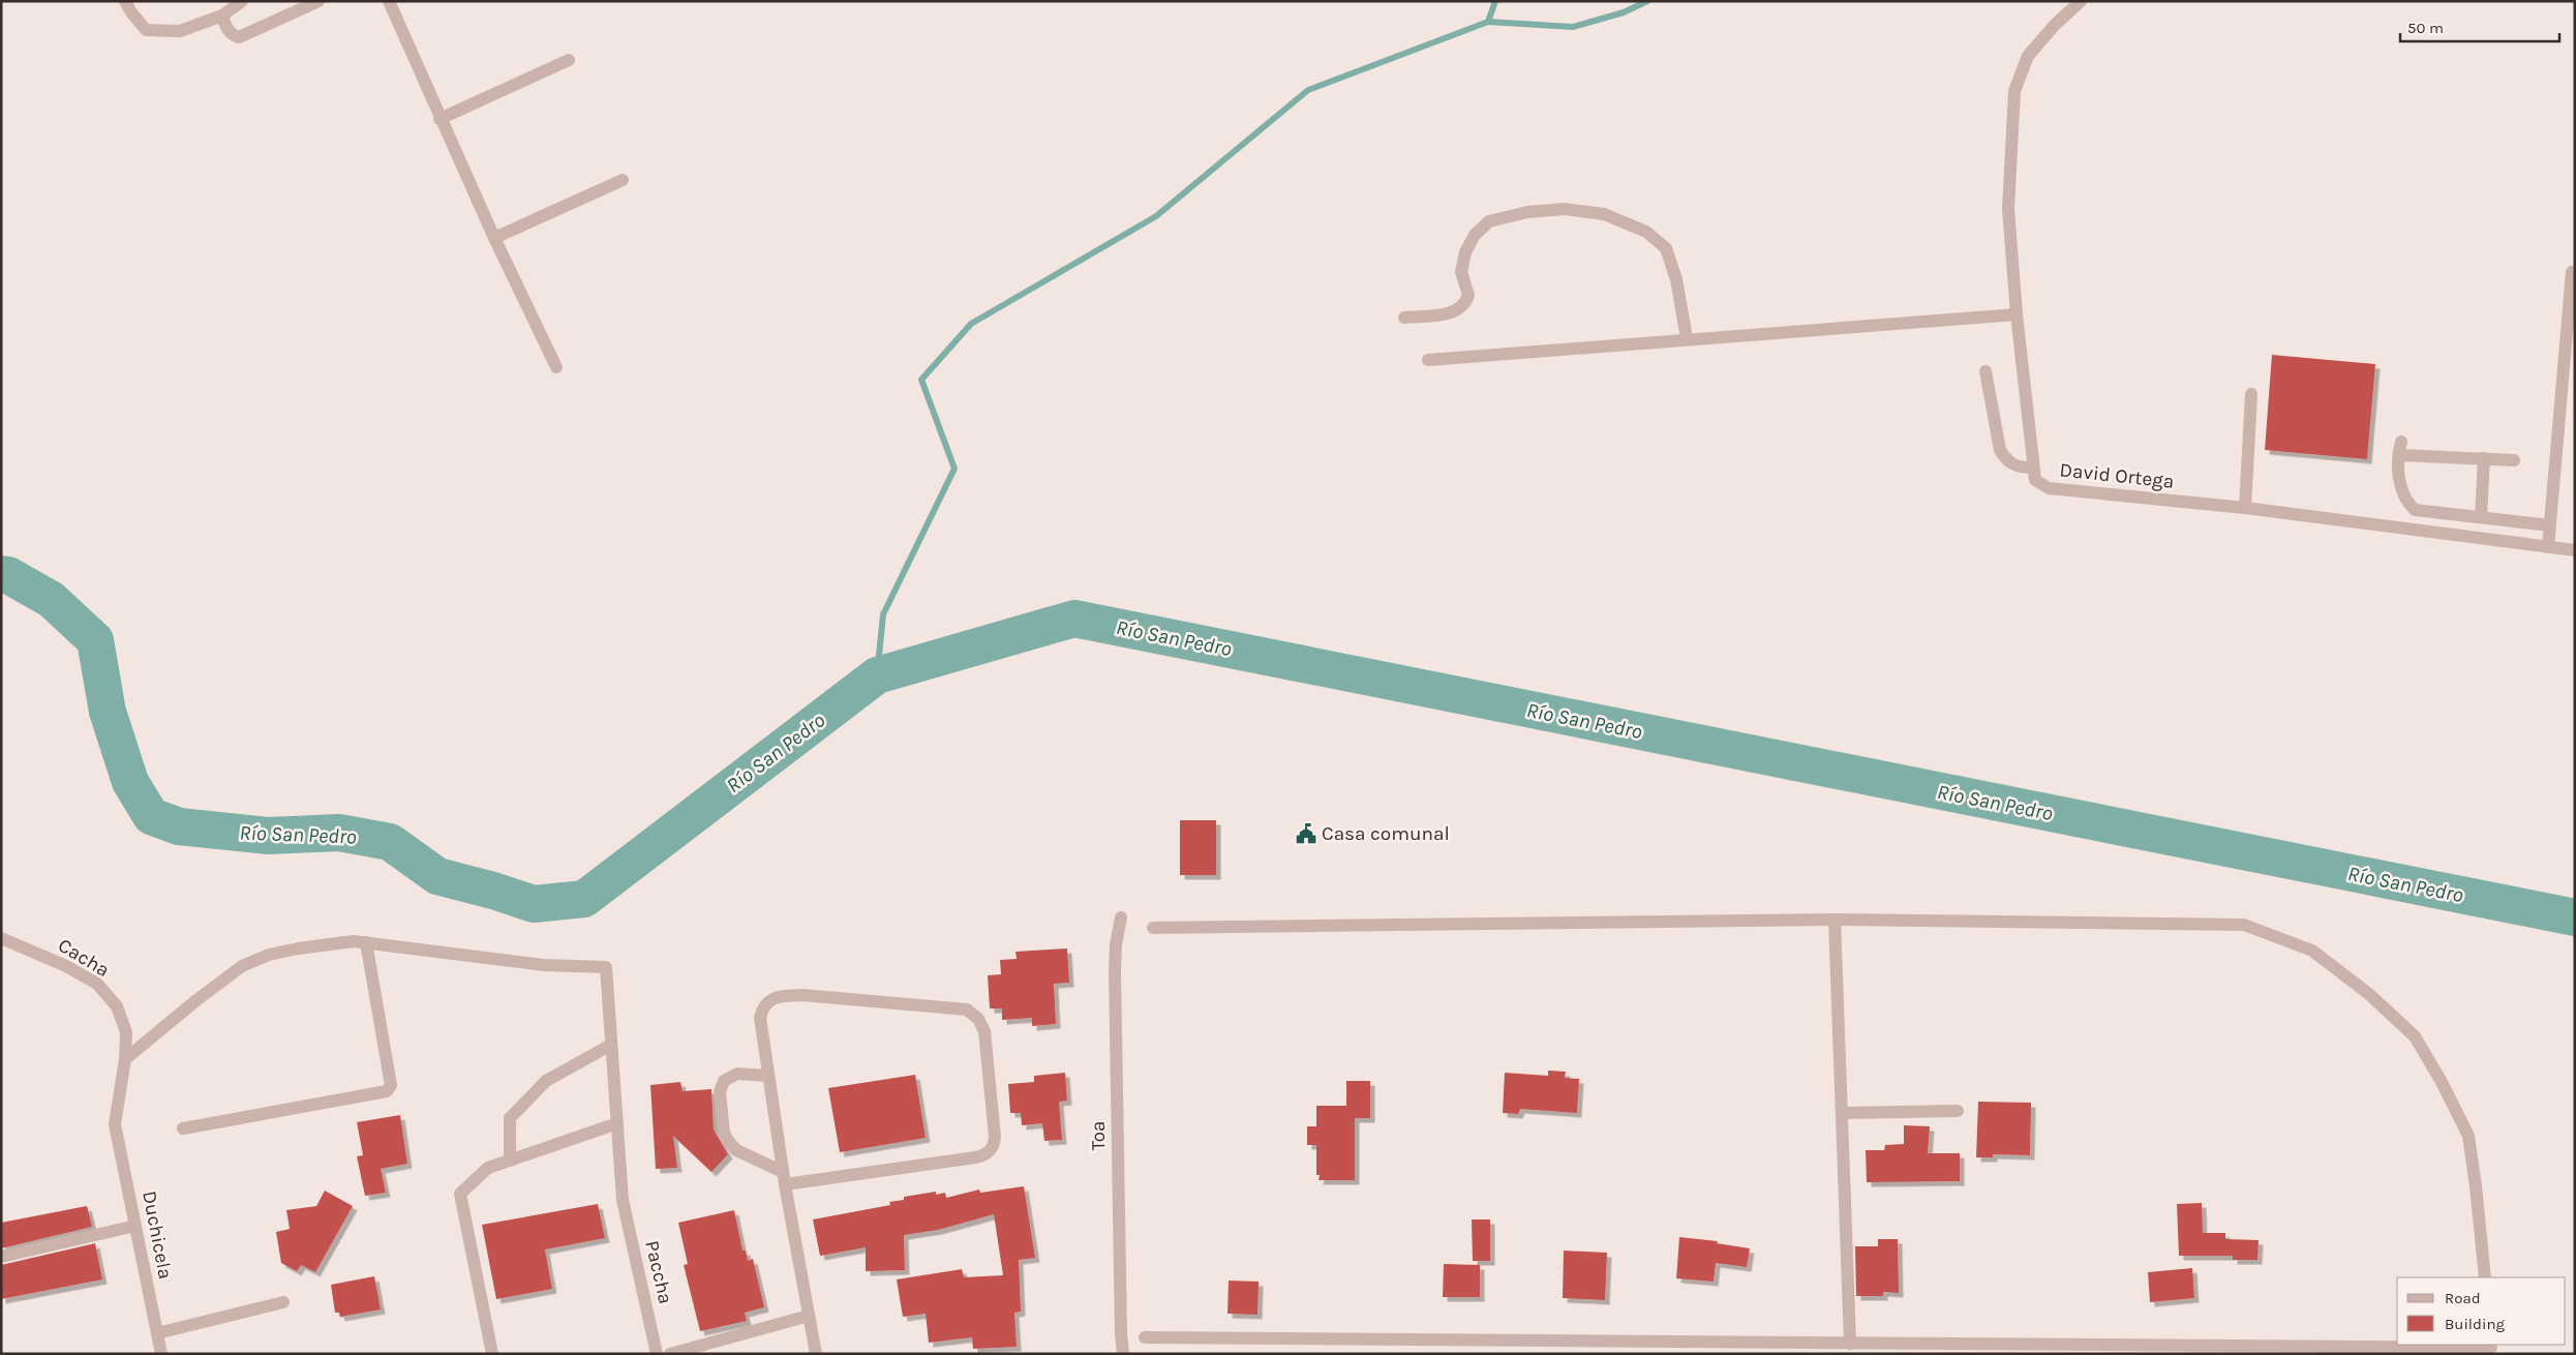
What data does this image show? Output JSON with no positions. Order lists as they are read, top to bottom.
{
  "streets": {
    "street": [
      "David Ortega",
      "Cacha",
      "Toa",
      "Duchicela",
      "Paccha"
    ]
  },
  "crossings": [
    ["Cacha", "Duchicela"]
  ],
  "water": ["Río San Pedro"],
  "places": {
    "public building": ["Casa comunal"]
  },
  "legend": ["Road", "Building"],
  "scale_bar": "50 m"
}
